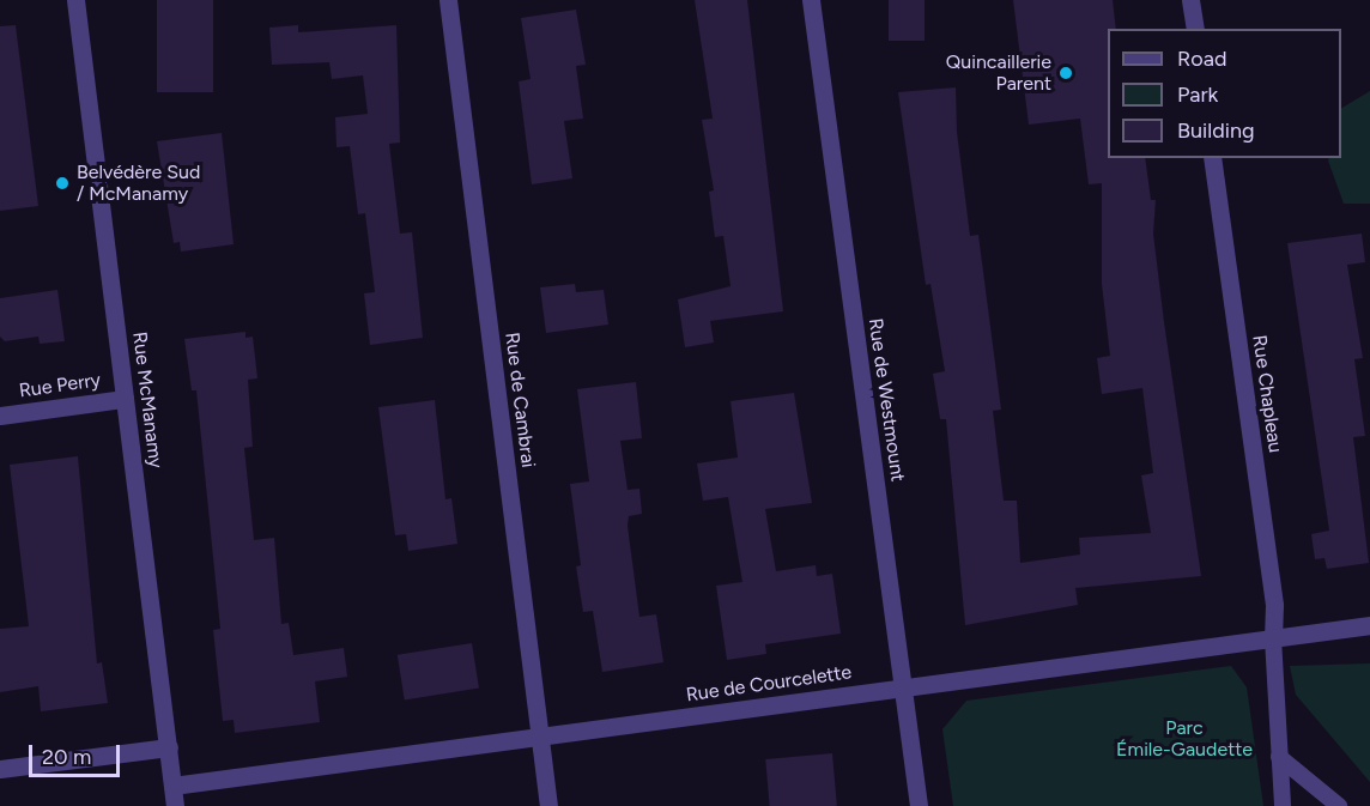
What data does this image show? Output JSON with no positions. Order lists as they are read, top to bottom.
{
  "streets": {
    "street": [
      "Rue Perry",
      "Rue Chapleau",
      "Rue McManamy",
      "Rue de Cambrai",
      "Rue de Westmount",
      "Rue de Courcelette"
    ]
  },
  "crossings": [
    ["Rue Perry", "Rue McManamy"],
    ["Rue Chapleau", "Rue de Courcelette"],
    ["Rue McManamy", "Rue de Courcelette"],
    ["Rue de Cambrai", "Rue de Courcelette"],
    ["Rue de Westmount", "Rue de Courcelette"]
  ],
  "parks": ["Parc Émile-Gaudette"],
  "places": ["Quincaillerie Parent", "Belvédère Sud / McManamy"],
  "legend": ["Road", "Park", "Building"],
  "scale_bar": "20 m"
}
